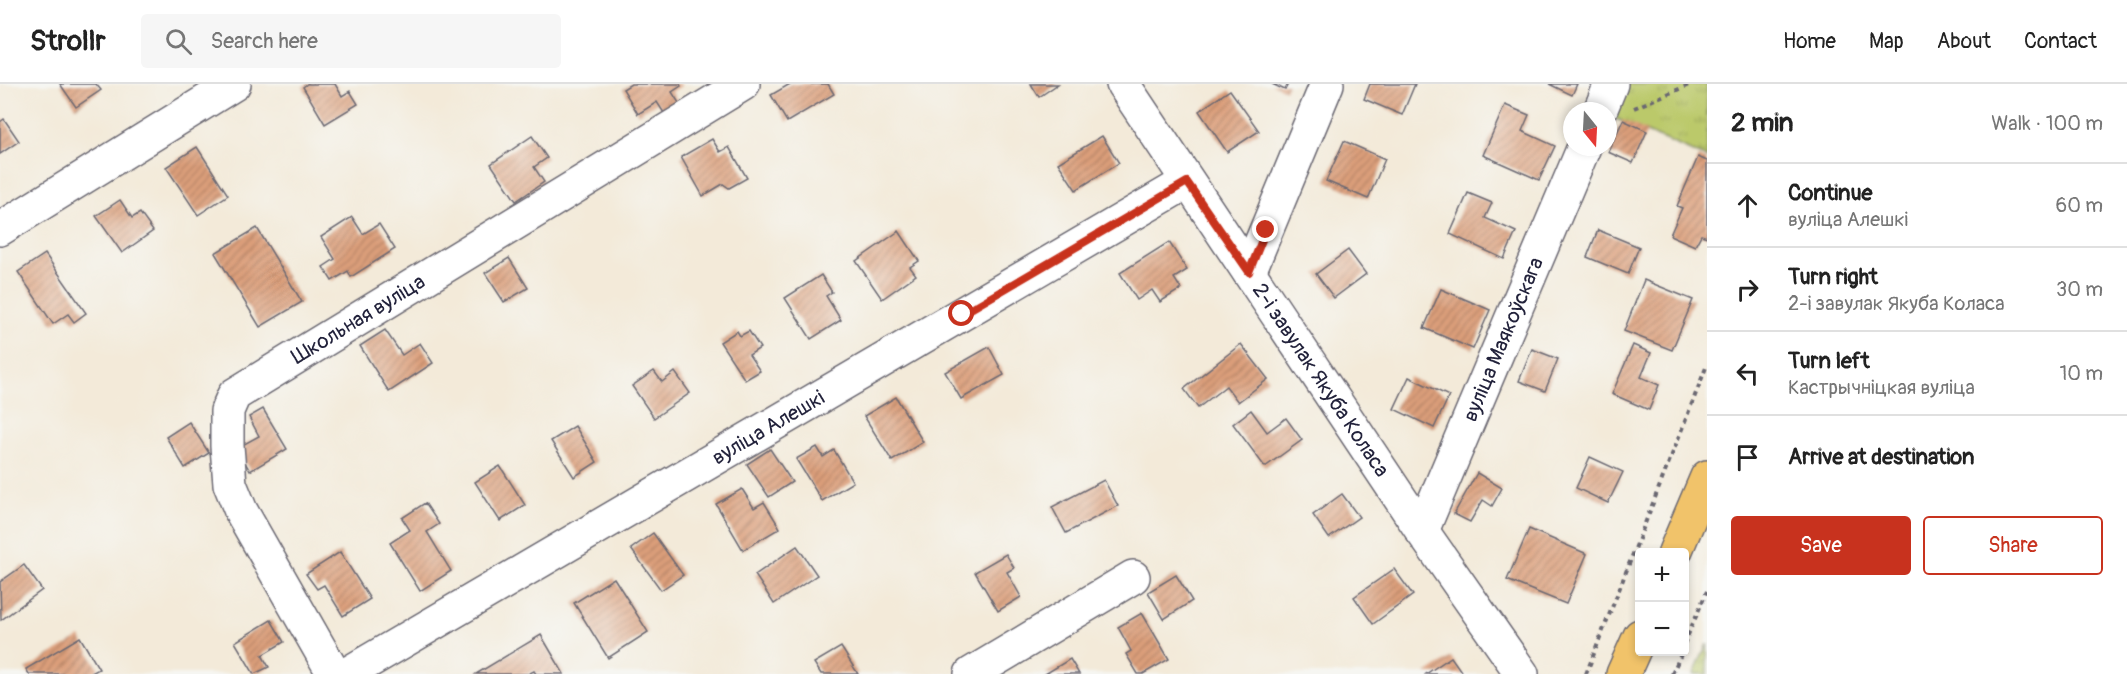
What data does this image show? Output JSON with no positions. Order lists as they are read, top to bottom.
{
  "streets": {
    "street": [
      "Школьная вуліца",
      "вуліца Маякоўскага",
      "2-і завулак Якуба Коласа",
      "вуліца Алешкі"
    ]
  },
  "crossings": [
    ["вуліца Маякоўскага", "2-і завулак Якуба Коласа"],
    ["2-і завулак Якуба Коласа", "вуліца Алешкі"]
  ],
  "north": "bottom",
  "page": {
    "header": "Strollr",
    "search": "Search here",
    "nav": [
      "Home",
      "Map",
      "About",
      "Contact"
    ],
    "heading": ["2 min", "Walk · 100 m"],
    "list": [
      ["Continue", "вуліца Алешкі", "60 m"],
      ["Turn right", "2-і завулак Якуба Коласа", "30 m"],
      ["Turn left", "Кастрычніцкая вуліца", "10 m"],
      "Arrive at destination"
    ],
    "buttons": ["Save", "Share"],
    "map_buttons": ["+", "−"]
  }
}
